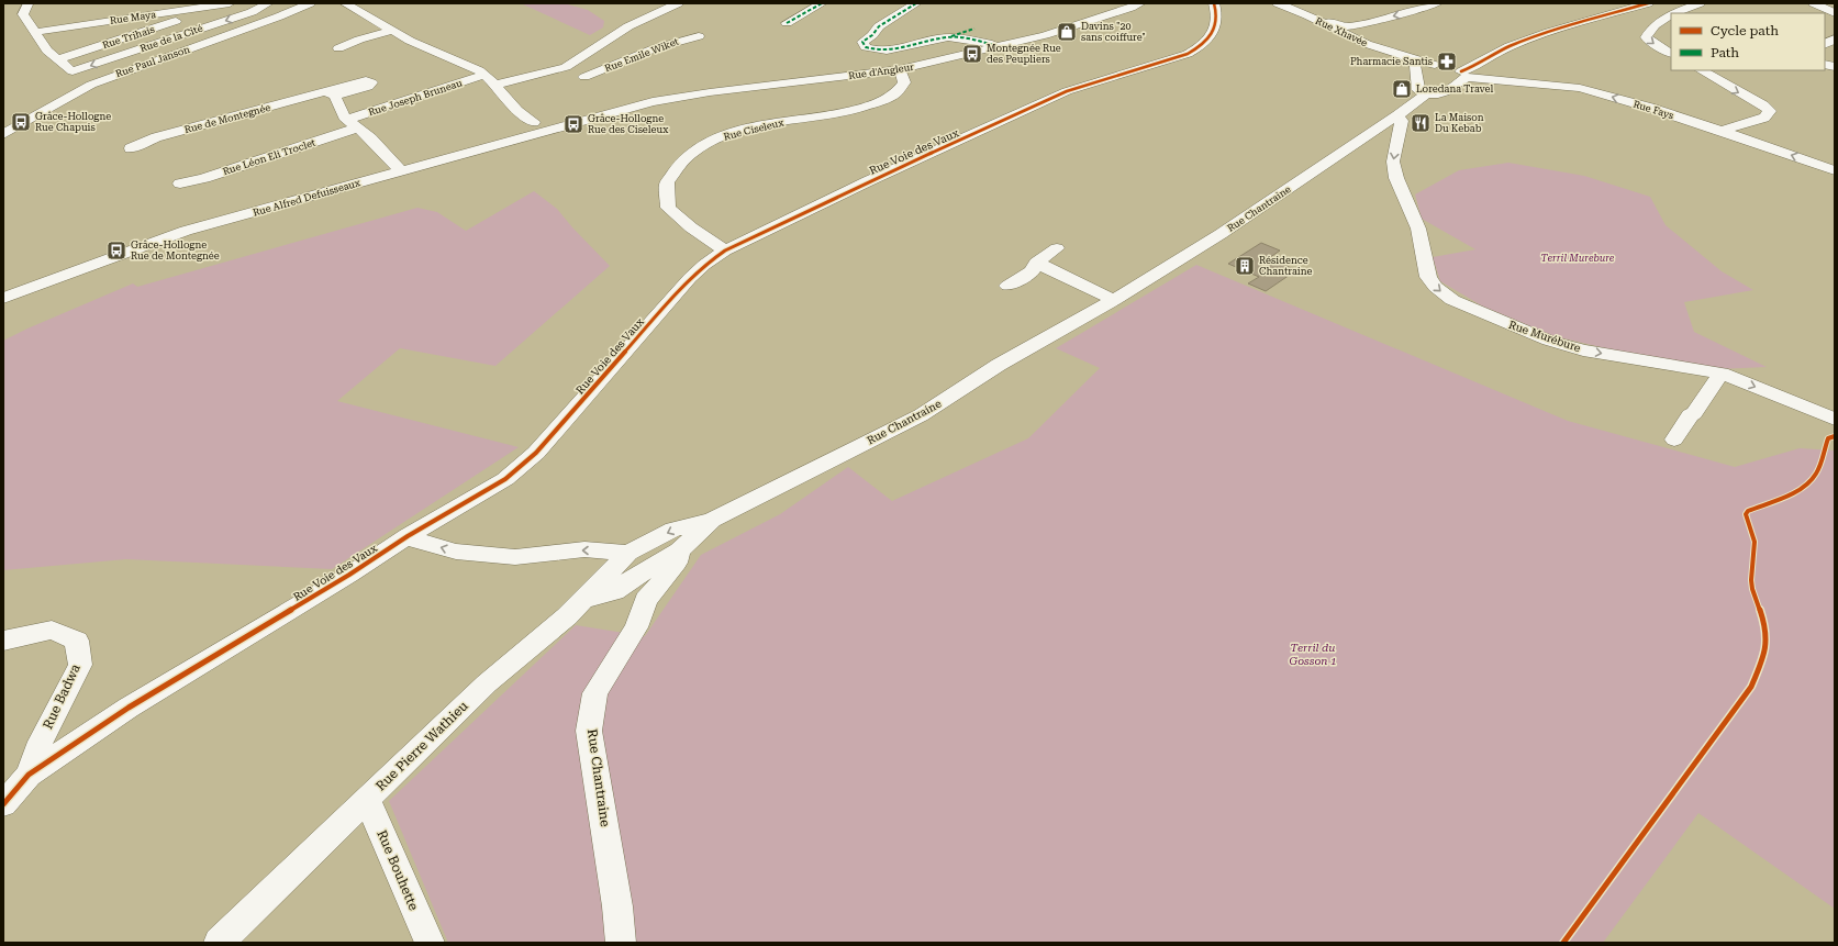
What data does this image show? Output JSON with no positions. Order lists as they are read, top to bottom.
{
  "streets": {
    "street": [
      "Rue Maya",
      "Rue Xhavée",
      "Rue Trihais",
      "Rue de la Cité",
      "Rue Emile Wiket",
      "Rue Paul Janson",
      "Rue d'Angleur",
      "Rue Joseph Bruneau",
      "Rue Fays",
      "Rue de Montegnée",
      "Rue Ciseleux",
      "Rue Voie des Vaux",
      "Rue Léon Eli Troclet",
      "Rue Alfred Defuisseaux",
      "Rue Chantraine",
      "Rue Murébure",
      "Rue Badwa",
      "Rue Pierre Wathieu",
      "Rue Bouhette"
    ]
  },
  "crossings": [
    ["Rue Maya", "Rue Trihais"],
    ["Rue Xhavée", "Rue Fays"],
    ["Rue d'Angleur", "Rue Ciseleux"],
    ["Rue d'Angleur", "Rue Alfred Defuisseaux"],
    ["Rue Joseph Bruneau", "Rue de Montegnée"],
    ["Rue Joseph Bruneau", "Rue Léon Eli Troclet"],
    ["Rue de Montegnée", "Rue Léon Eli Troclet"],
    ["Rue de Montegnée", "Rue Alfred Defuisseaux"],
    ["Rue Ciseleux", "Rue Voie des Vaux"],
    ["Rue Voie des Vaux", "Rue Badwa"],
    ["Rue Chantraine", "Rue Murébure"],
    ["Rue Chantraine", "Rue Pierre Wathieu"],
    ["Rue Pierre Wathieu", "Rue Bouhette"]
  ],
  "one_way": ["Rue Fays", "Rue Murébure"],
  "parks": ["Terril Murebure", "Terril du Gosson 1"],
  "places": {
    "shop": ["Davins \"20 sans coiffure\"", "Loredana Travel"],
    "bus stop": [
      "Montegnée Rue des Peupliers",
      "Grâce-Hollogne Rue Chapuis",
      "Grâce-Hollogne Rue des Ciseleux",
      "Grâce-Hollogne Rue de Montegnée"
    ],
    "pharmacy": ["Pharmacie Santis"],
    "restaurant": ["La Maison Du Kebab"],
    "building": ["Résidence Chantraine"]
  },
  "legend": ["Cycle path", "Path"]
}
